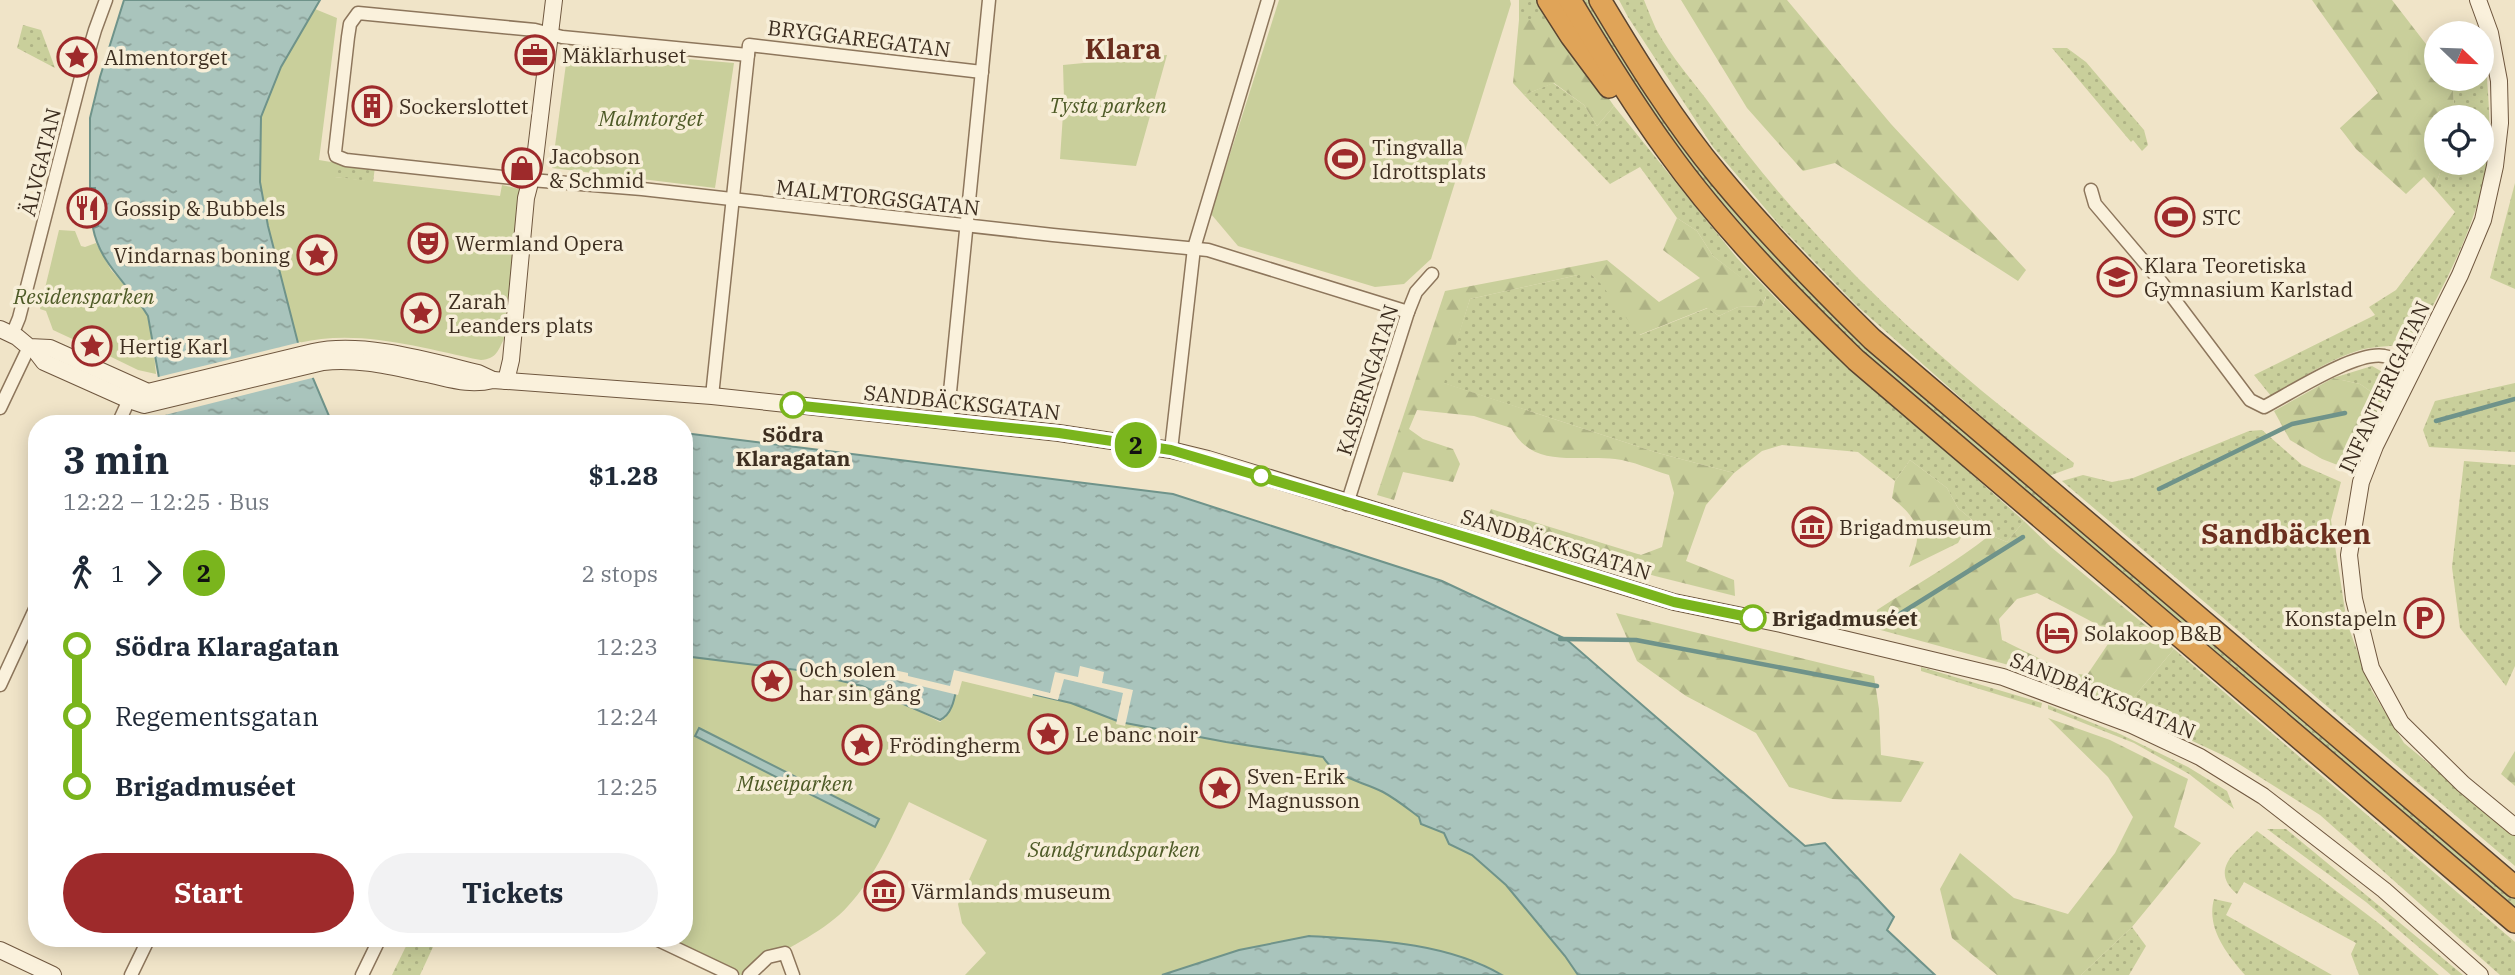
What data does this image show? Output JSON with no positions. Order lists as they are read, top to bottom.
{
  "streets": {
    "street": [
      "BRYGGAREGATAN",
      "ÄLVGATAN",
      "MALMTORGSGATAN",
      "KASERNGATAN",
      "INFANTERIGATAN",
      "SANDBÄCKSGATAN"
    ]
  },
  "crossings": [
    ["BRYGGAREGATAN", "MALMTORGSGATAN"],
    ["MALMTORGSGATAN", "KASERNGATAN"],
    ["KASERNGATAN", "SANDBÄCKSGATAN"]
  ],
  "districts": ["Klara", "Sandbäcken"],
  "parks": [
    "Tysta parken",
    "Malmtorget",
    "Residensparken",
    "Museiparken",
    "Sandgrundsparken"
  ],
  "places": {
    "office": ["Mäklarhuset"],
    "place": [
      "Almentorget",
      "Vindarnas boning",
      "Zarah Leanders plats",
      "Hertig Karl",
      "Och solen har sin gång",
      "Le banc noir",
      "Frödingherm",
      "Sven-Erik Magnusson"
    ],
    "building": ["Sockerslottet"],
    "sports": ["Tingvalla Idrottsplats", "STC"],
    "shop": ["Jacobson & Schmid"],
    "restaurant": ["Gossip & Bubbels"],
    "theatre": ["Wermland Opera"],
    "school or university": ["Klara Teoretiska Gymnasium Karlstad"],
    "other": ["Södra Klaragatan", "Brigadmuséet"],
    "museum": ["Brigadmuseum", "Värmlands museum"],
    "parking": ["Konstapeln"],
    "hotel": ["Solakoop B&B"]
  },
  "lines": ["bus line 2"],
  "north": "bottom right",
  "page": {
    "on_map": "2",
    "heading": ["3 min", "12:22 – 12:25 · Bus", "$1.28"],
    "legs": ["1", "2", "2 stops"],
    "list": [
      {
        "name": "Södra Klaragatan",
        "value": "12:23"
      },
      {
        "name": "Regementsgatan",
        "value": "12:24"
      },
      {
        "name": "Brigadmuséet",
        "value": "12:25"
      }
    ],
    "buttons": ["Start", "Tickets"]
  }
}
